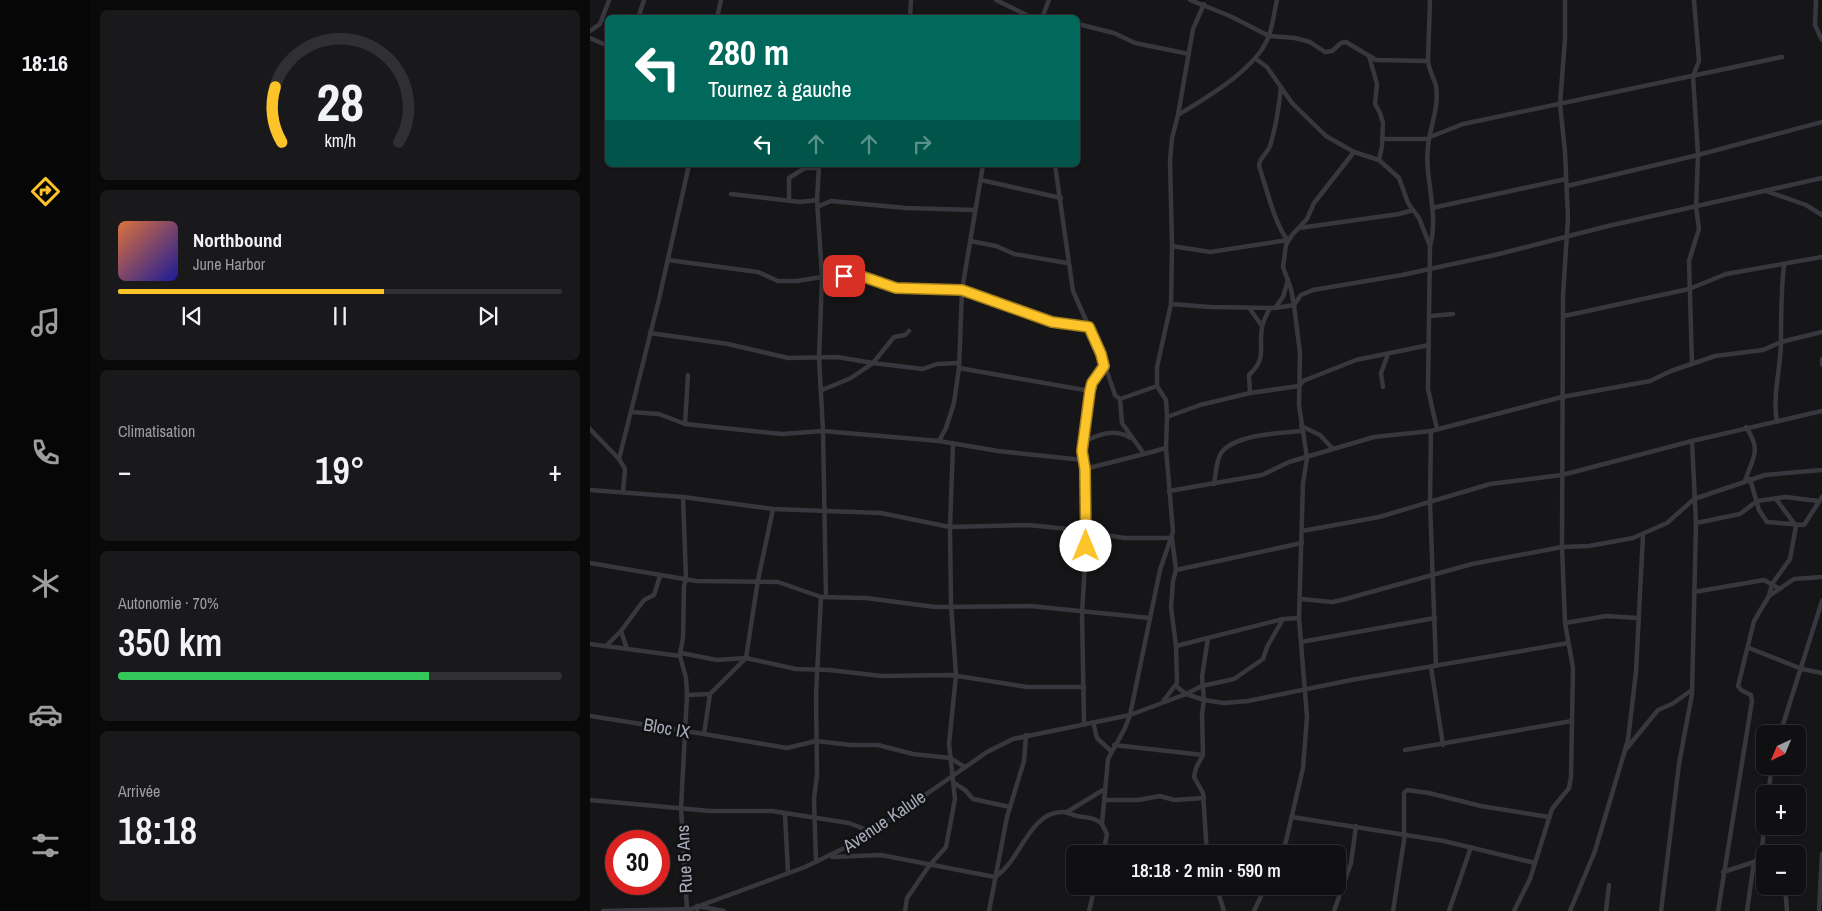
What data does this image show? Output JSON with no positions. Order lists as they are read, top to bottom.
{
  "streets": {
    "street": ["Bloc IX", "Avenue Kalule", "Rue 5 Ans"]
  },
  "crossings": [
    ["Bloc IX", "Rue 5 Ans"],
    ["Avenue Kalule", "Rue 5 Ans"]
  ],
  "north": "bottom left",
  "page": {
    "tabs": "18:16",
    "turn": ["280 m", "Tournez à gauche"],
    "song": ["Northbound", "June Harbor"],
    "tile": [
      "Climatisation",
      ["Autonomie · 70%", "350 km"],
      ["Arrivée", "18:18"]
    ],
    "heat": ["−", "19°", "+"],
    "map_buttons": ["+", "−"],
    "limit": "30",
    "trip": "18:18 · 2 min · 590 m",
    "gauge": ["28", "km/h"]
  }
}
